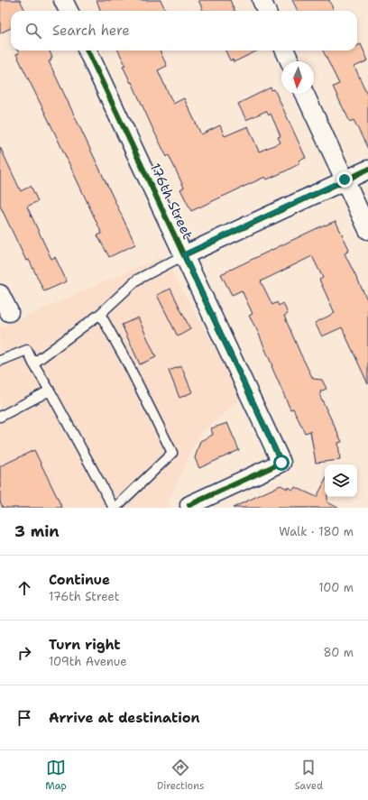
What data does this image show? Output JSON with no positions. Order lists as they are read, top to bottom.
{
  "streets": {
    "street": ["176th Street"]
  },
  "north": "bottom",
  "page": {
    "search": "Search here",
    "heading": ["3 min", "Walk · 180 m"],
    "list": [
      ["Continue", "176th Street", "100 m"],
      ["Turn right", "109th Avenue", "80 m"],
      "Arrive at destination"
    ],
    "nav": ["Map", "Directions", "Saved"]
  }
}
